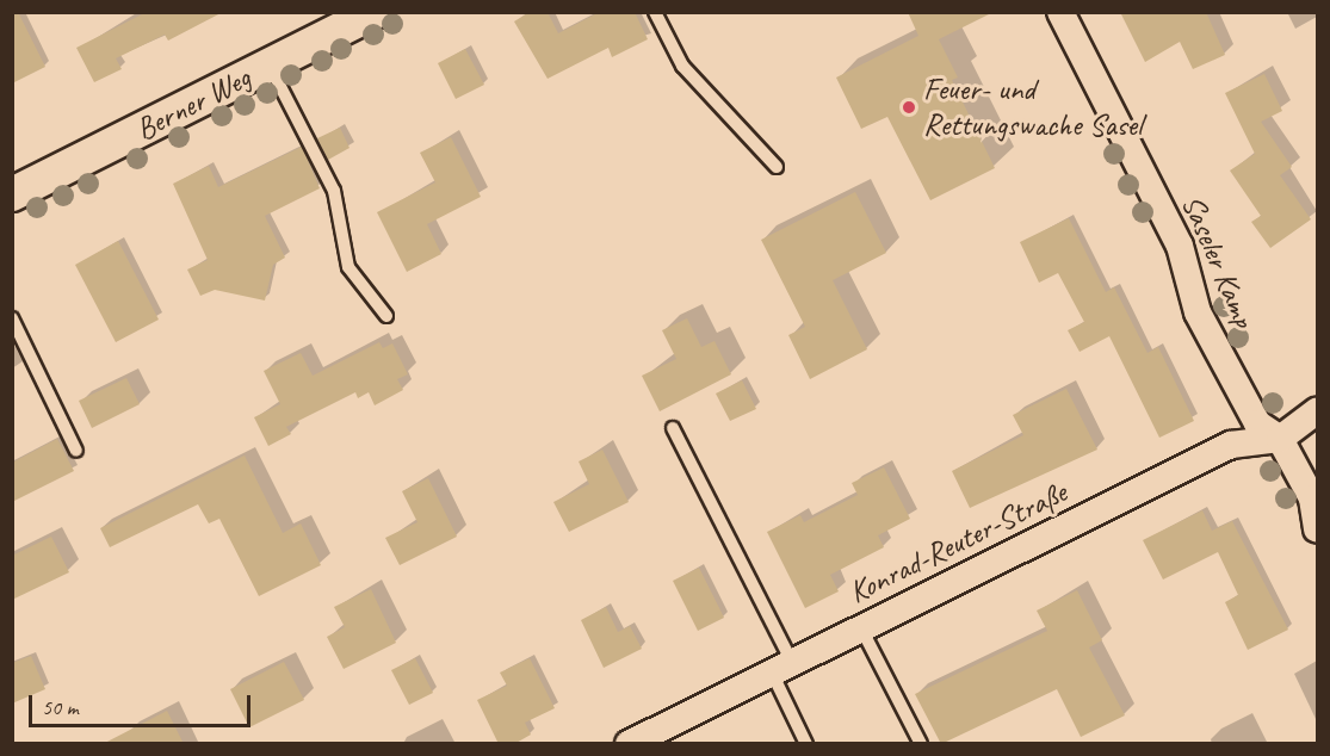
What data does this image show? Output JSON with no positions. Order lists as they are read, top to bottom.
{
  "streets": {
    "street": ["Berner Weg", "Saseler Kamp", "Konrad-Reuter-Straße"]
  },
  "crossings": [
    ["Saseler Kamp", "Konrad-Reuter-Straße"]
  ],
  "places": ["Feuer- und Rettungswache Sasel"],
  "scale_bar": "50 m"
}
